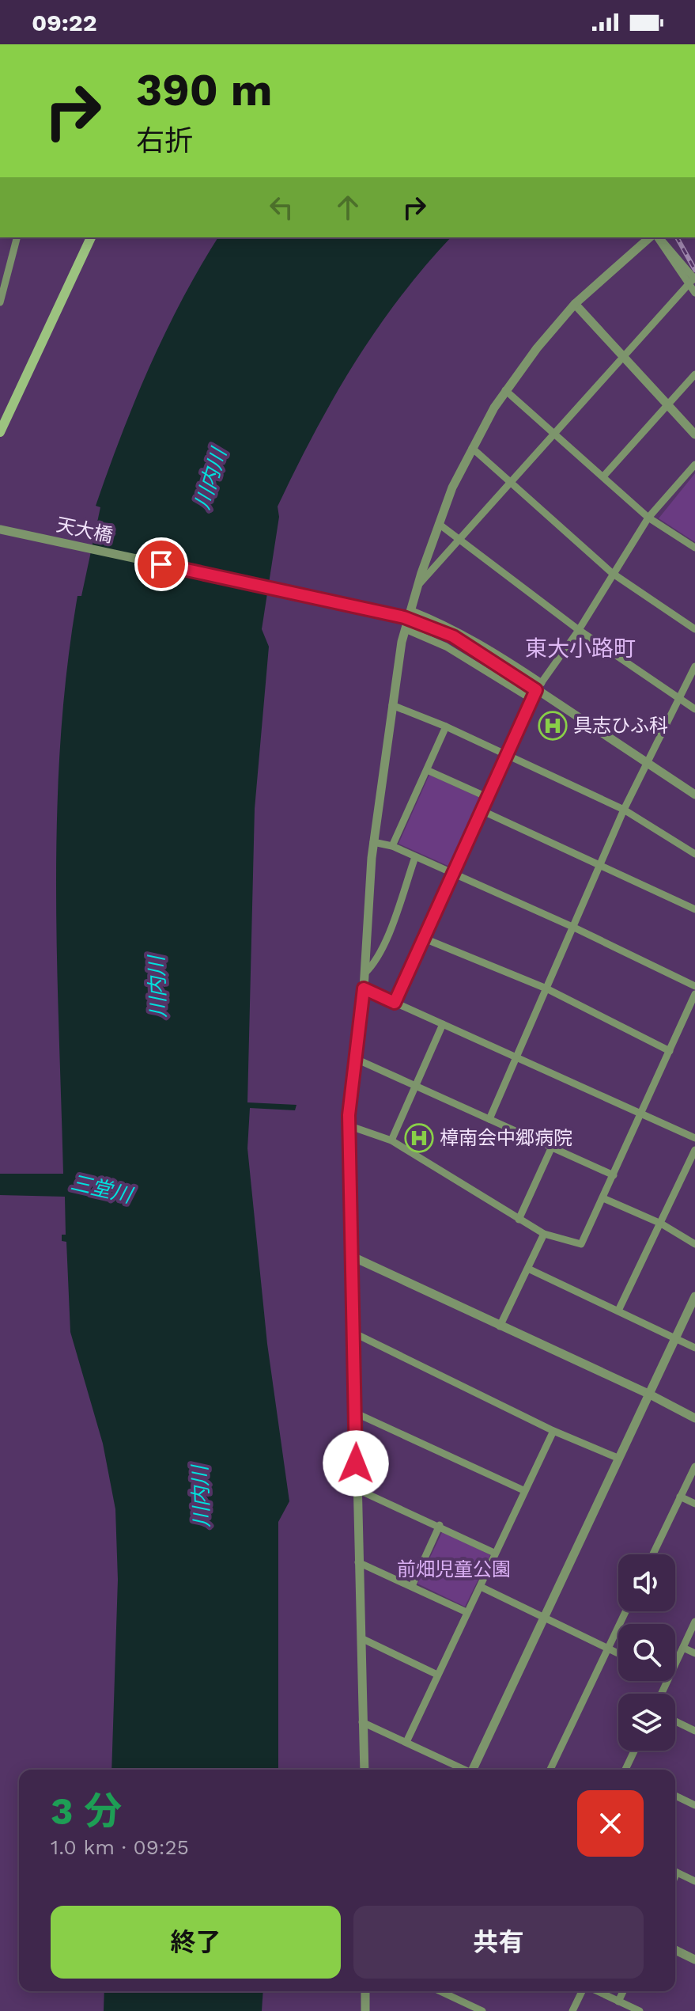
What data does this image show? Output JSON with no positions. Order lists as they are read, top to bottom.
{
  "streets": {
    "street": ["天大橋"]
  },
  "districts": ["東大小路町"],
  "water": ["川内川", "三堂川"],
  "parks": ["前畑児童公園"],
  "places": {
    "hospital": ["具志ひふ科", "樟南会中郷病院"]
  },
  "page": {
    "status": "09:22",
    "turn": ["390 m", "右折"],
    "heading": ["3 分", "1.0 km · 09:25"],
    "buttons": ["終了", "共有"]
  }
}
